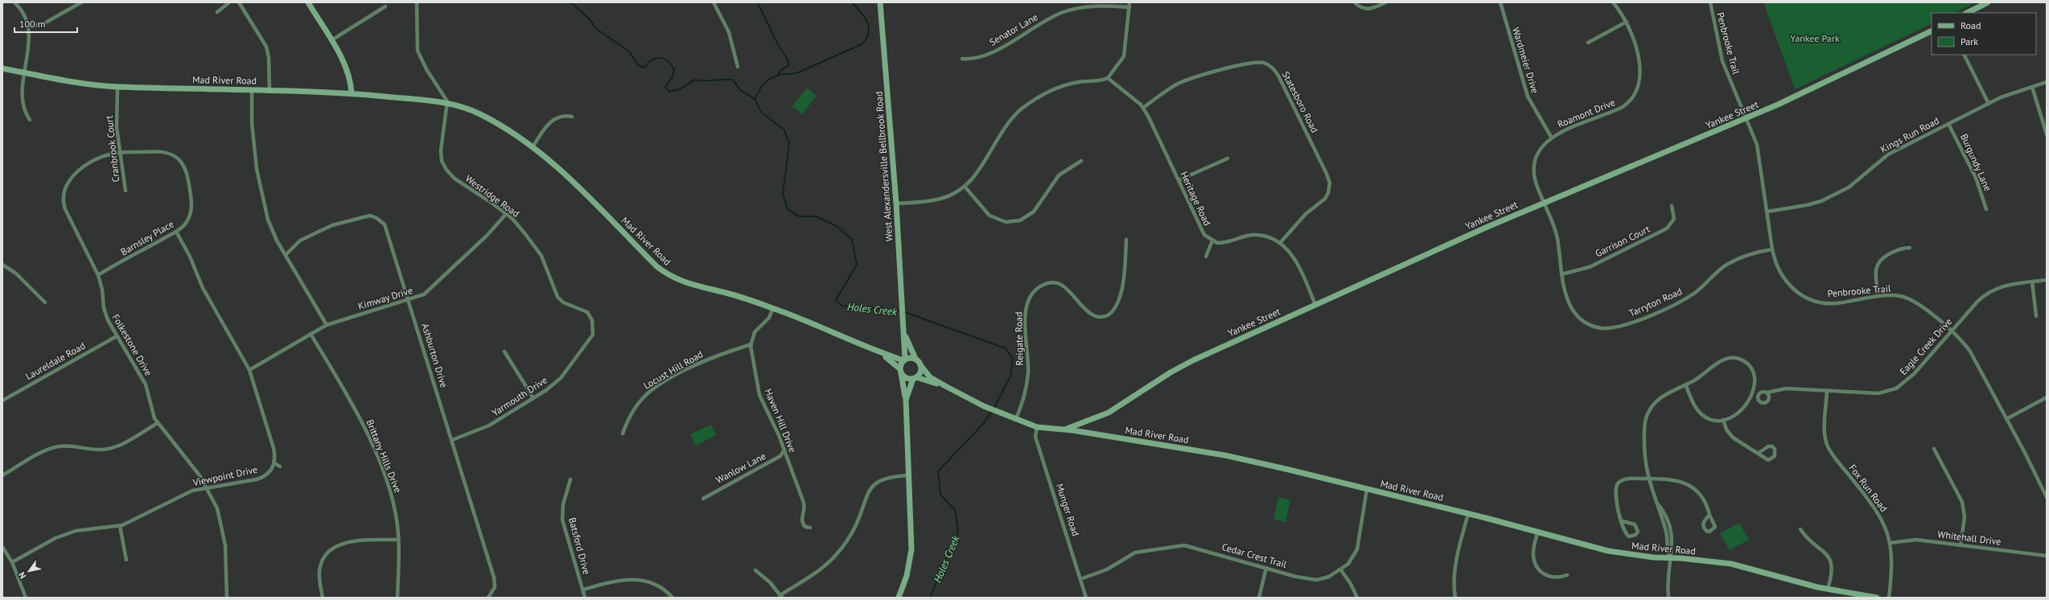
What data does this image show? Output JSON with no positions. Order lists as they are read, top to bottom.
{
  "streets": {
    "street": [
      "Senator Lane",
      "Penbrooke Trail",
      "Wardmeier Drive",
      "Mad River Road",
      "Statesboro Road",
      "Roamont Drive",
      "Yankee Street",
      "Kings Run Road",
      "Cranbrook Court",
      "Burgundy Lane",
      "West Alexandersville Bellbrook Road",
      "Westridge Road",
      "Heritage Road",
      "Barnsley Place",
      "Garrison Court",
      "Kimway Drive",
      "Tarryton Road",
      "Reigate Road",
      "Folkestone Drive",
      "Eagle Creek Drive",
      "Ashburton Drive",
      "Laureldale Road",
      "Locust Hill Road",
      "Yarmouth Drive",
      "Haven Hill Drive",
      "Brittany Hills Drive",
      "Wanlow Lane",
      "Viewpoint Drive",
      "Fox Run Road",
      "Munger Road",
      "Whitehall Drive",
      "Batsford Drive",
      "Cedar Crest Trail"
    ]
  },
  "crossings": [
    ["Penbrooke Trail", "Yankee Street"],
    ["Penbrooke Trail", "Kings Run Road"],
    ["Penbrooke Trail", "Tarryton Road"],
    ["Penbrooke Trail", "Eagle Creek Drive"],
    ["Wardmeier Drive", "Roamont Drive"],
    ["Mad River Road", "Yankee Street"],
    ["Mad River Road", "Cranbrook Court"],
    ["Mad River Road", "West Alexandersville Bellbrook Road"],
    ["Mad River Road", "Westridge Road"],
    ["Mad River Road", "Reigate Road"],
    ["Mad River Road", "Munger Road"],
    ["Mad River Road", "Cedar Crest Trail"],
    ["Statesboro Road", "Heritage Road"],
    ["Roamont Drive", "Yankee Street"],
    ["Roamont Drive", "Tarryton Road"],
    ["Yankee Street", "Tarryton Road"],
    ["Kings Run Road", "Burgundy Lane"],
    ["Cranbrook Court", "Folkestone Drive"],
    ["Westridge Road", "Kimway Drive"],
    ["Westridge Road", "Yarmouth Drive"],
    ["Barnsley Place", "Folkestone Drive"],
    ["Garrison Court", "Tarryton Road"],
    ["Kimway Drive", "Ashburton Drive"],
    ["Kimway Drive", "Brittany Hills Drive"],
    ["Folkestone Drive", "Laureldale Road"],
    ["Folkestone Drive", "Viewpoint Drive"],
    ["Eagle Creek Drive", "Fox Run Road"],
    ["Ashburton Drive", "Yarmouth Drive"],
    ["Locust Hill Road", "Haven Hill Drive"],
    ["Haven Hill Drive", "Wanlow Lane"],
    ["Fox Run Road", "Whitehall Drive"],
    ["Munger Road", "Cedar Crest Trail"]
  ],
  "water": ["Holes Creek"],
  "parks": ["Yankee Park"],
  "legend": ["Road", "Park"],
  "scale_bar": "100 m",
  "north": "bottom left"
}
